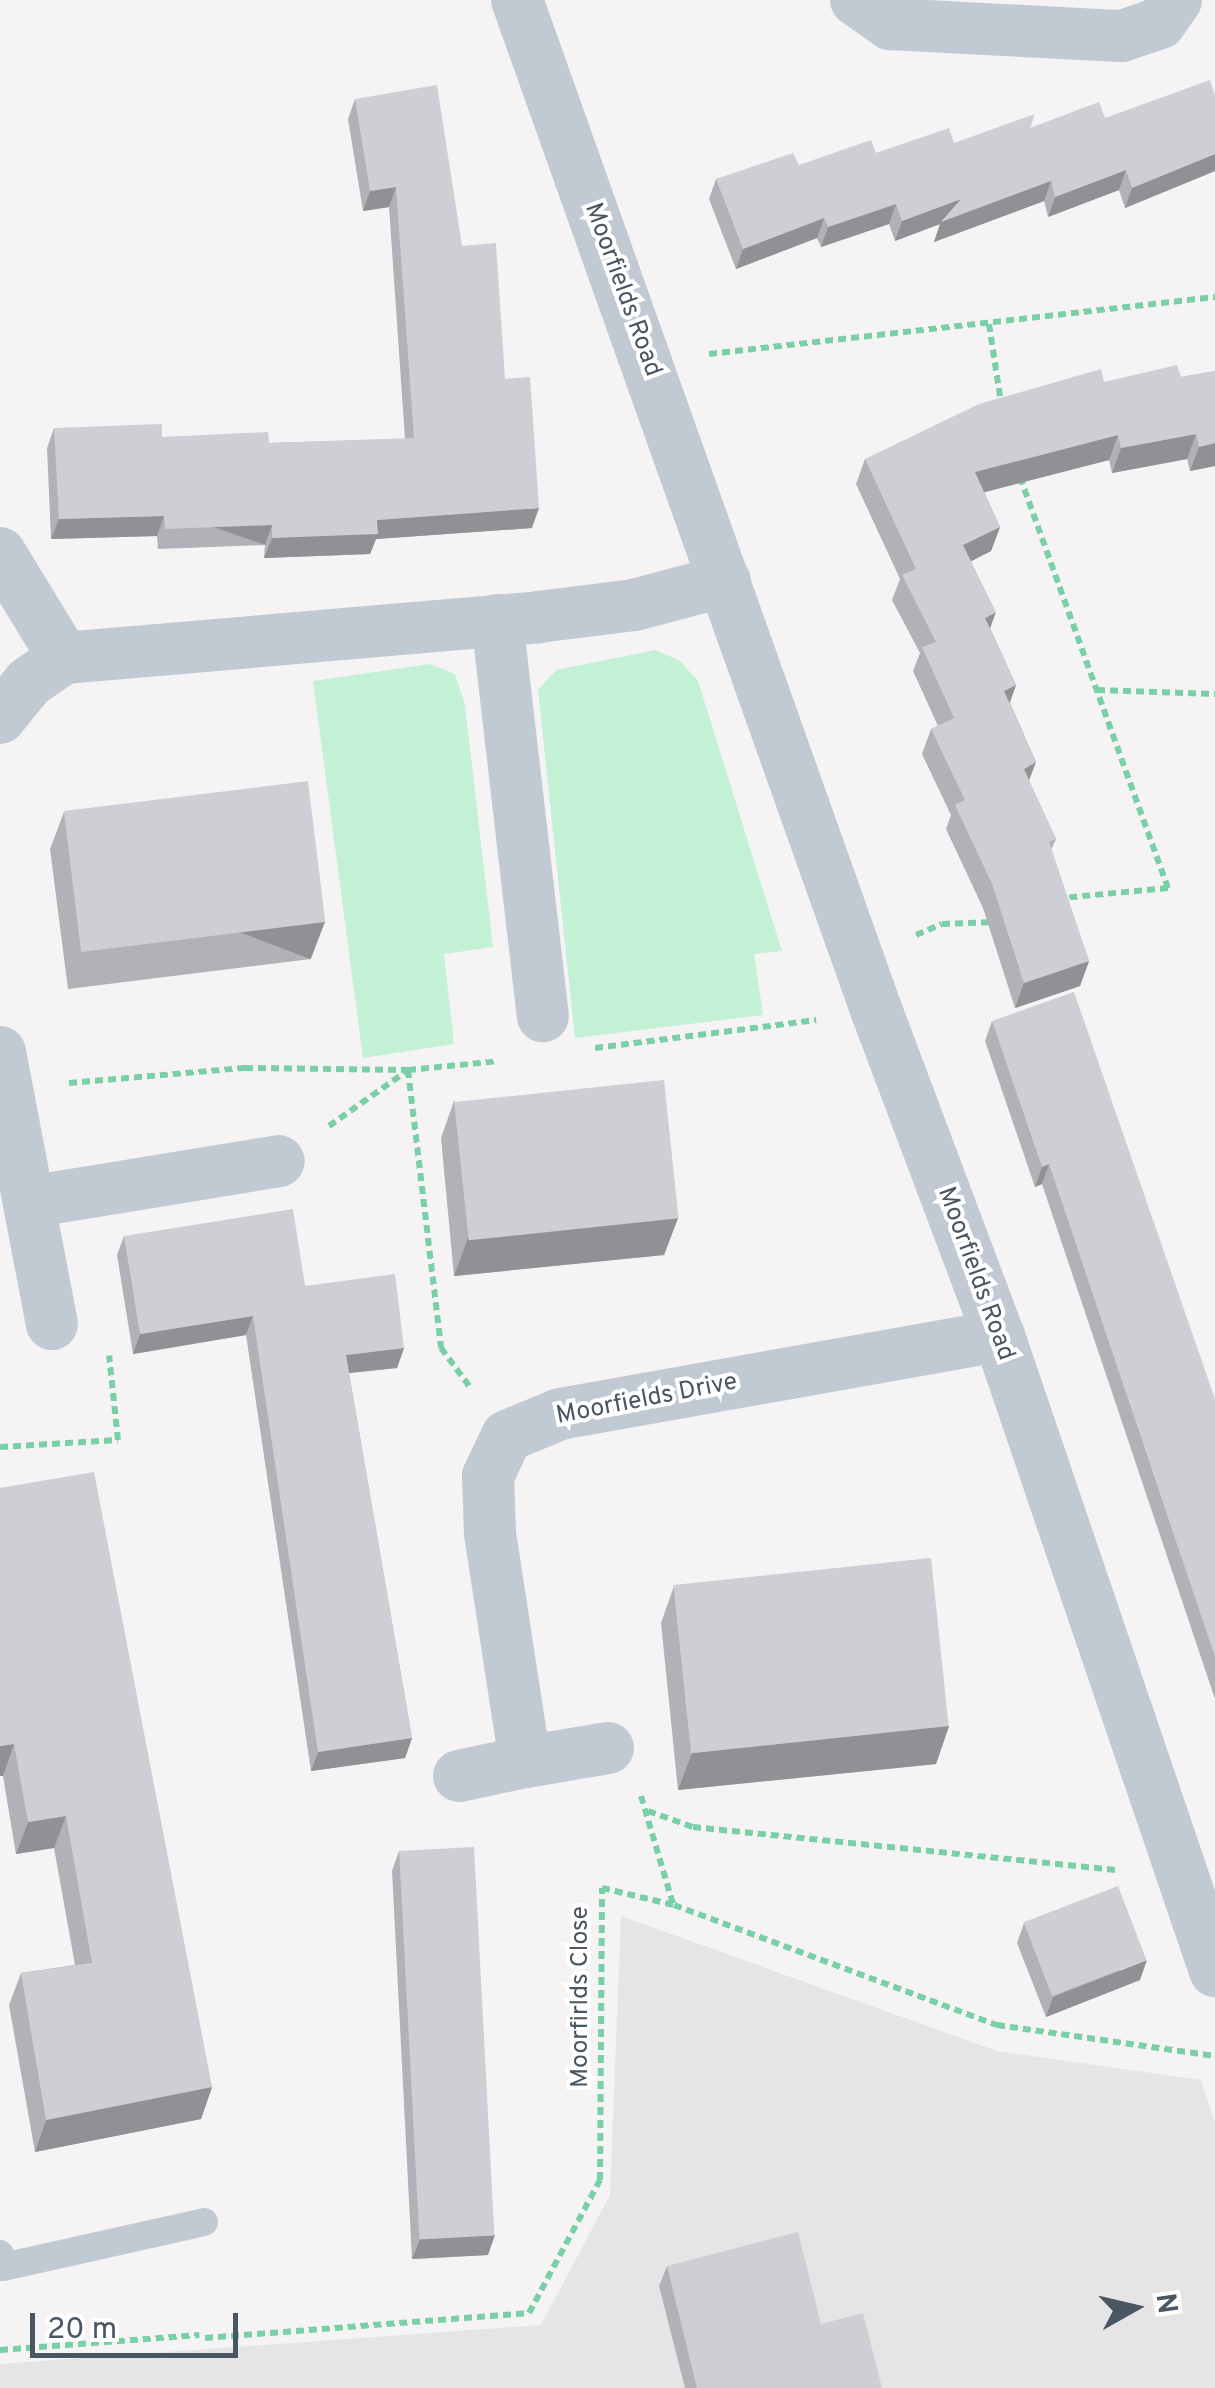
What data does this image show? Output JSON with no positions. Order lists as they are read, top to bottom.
{
  "streets": {
    "street": ["Moorfields Road", "Moorfields Drive"],
    "path": ["Moorfirlds Close"]
  },
  "crossings": [
    ["Moorfields Road", "Moorfields Drive"]
  ],
  "scale_bar": "20 m",
  "north": "right"
}
